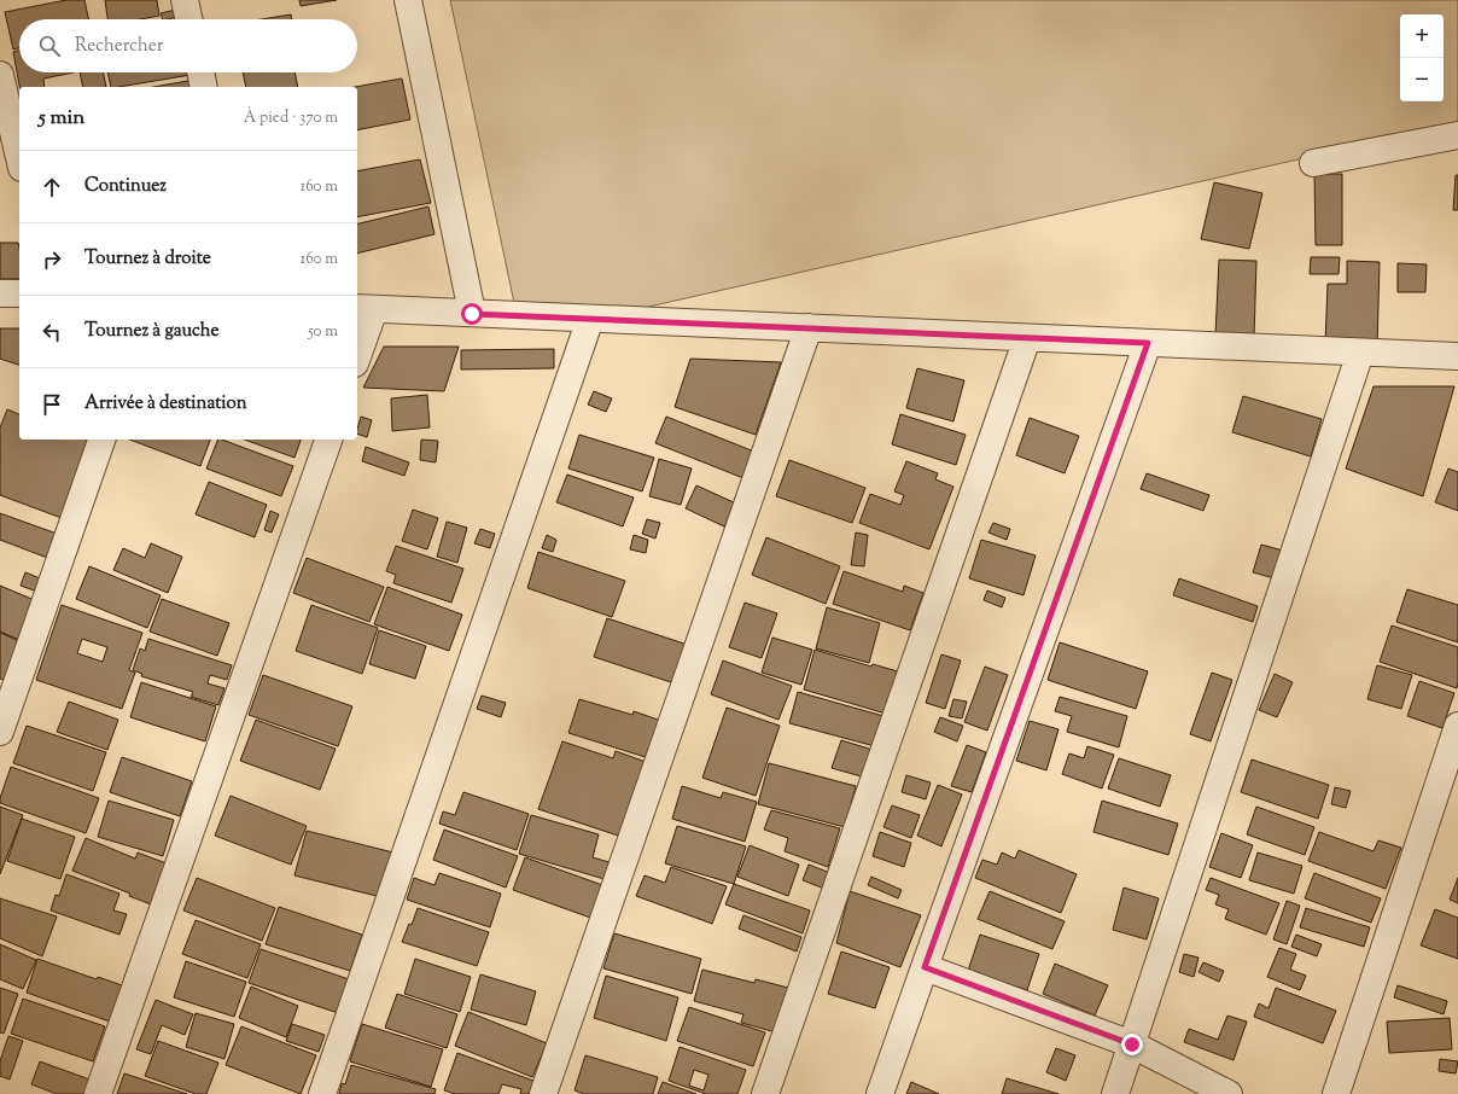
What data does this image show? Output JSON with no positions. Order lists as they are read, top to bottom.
{
  "page": {
    "map_buttons": ["+", "−"],
    "search": "Rechercher",
    "heading": ["5 min", "À pied · 370 m"],
    "list": [
      ["Continuez", "160 m"],
      ["Tournez à droite", "160 m"],
      ["Tournez à gauche", "50 m"],
      "Arrivée à destination"
    ]
  }
}
